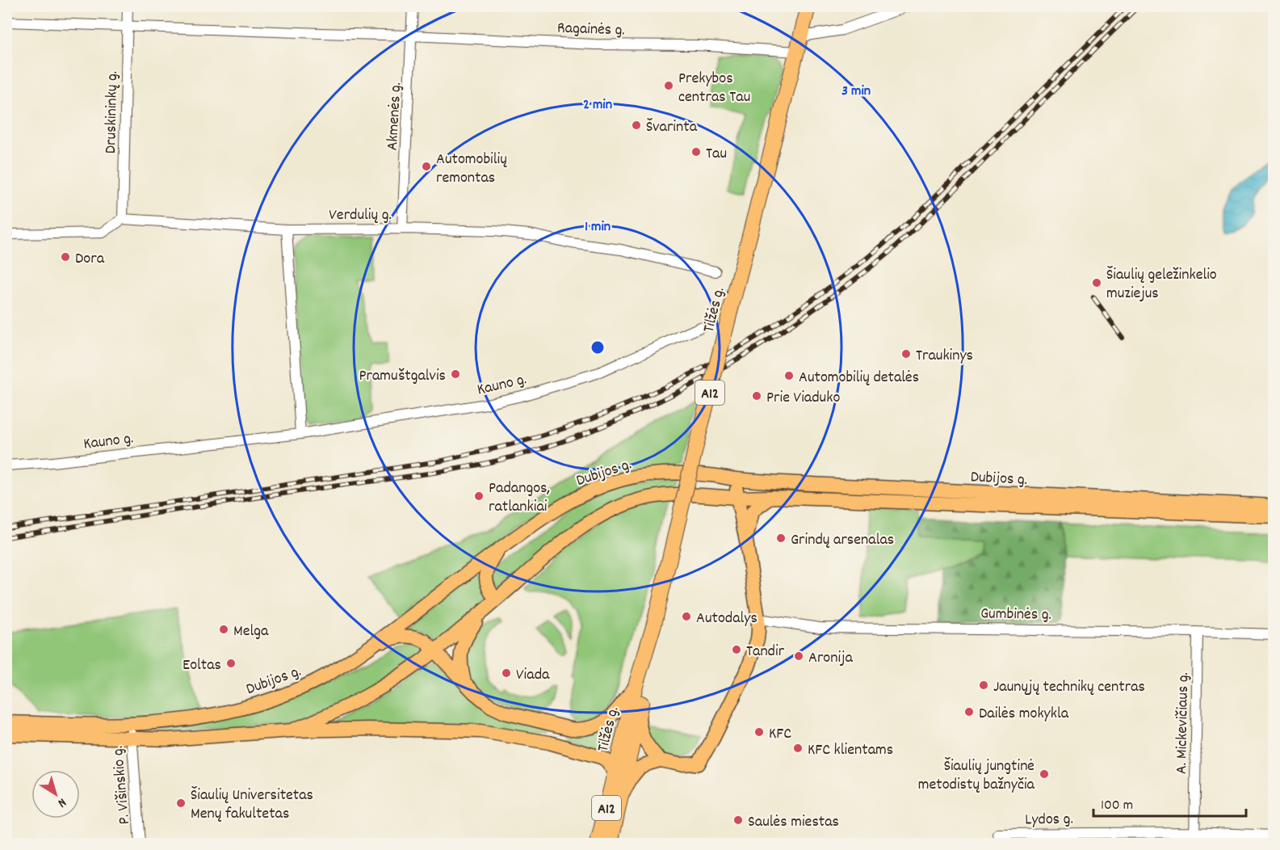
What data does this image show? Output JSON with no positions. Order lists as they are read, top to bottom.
{
  "streets": {
    "highway": ["Tilžės g.", "A12"],
    "main road": ["Dubijos g."],
    "street": [
      "Ragainės g.",
      "Druskininkų g.",
      "Akmenės g.",
      "Verdulių g.",
      "Kauno g.",
      "Gumbinės g.",
      "A. Mickevičiaus g.",
      "P. Višinskio g.",
      "Lydos g."
    ]
  },
  "crossings": [
    ["Ragainės g.", "Druskininkų g."],
    ["Ragainės g.", "Akmenės g."],
    ["Ragainės g.", "Tilžės g."],
    ["Druskininkų g.", "Verdulių g."],
    ["Akmenės g.", "Verdulių g."],
    ["Tilžės g.", "Dubijos g."],
    ["Dubijos g.", "P. Višinskio g."],
    ["Gumbinės g.", "A. Mickevičiaus g."],
    ["A. Mickevičiaus g.", "Lydos g."]
  ],
  "places": [
    "Prekybos centras Tau",
    "Švarinta",
    "Tau",
    "Automobilių remontas",
    "Dora",
    "Šiaulių geležinkelio muziejus",
    "Traukinys",
    "Pramuštgalvis",
    "Automobilių detalės",
    "Prie Viaduko",
    "Padangos, ratlankiai",
    "Grindų arsenalas",
    "Autodalys",
    "Melga",
    "Tandir",
    "Aronija",
    "Eoltas",
    "Viada",
    "Jaunųjų technikų centras",
    "Dailės mokykla",
    "KFC",
    "KFC klientams",
    "Šiaulių jungtinė metodistų bažnyčia",
    "Šiaulių Universitetas Menų fakultetas",
    "Saulės miestas"
  ],
  "scale_bar": "100 m",
  "north": "bottom right",
  "rings": ["3 min", "2 min", "1 min"]
}
